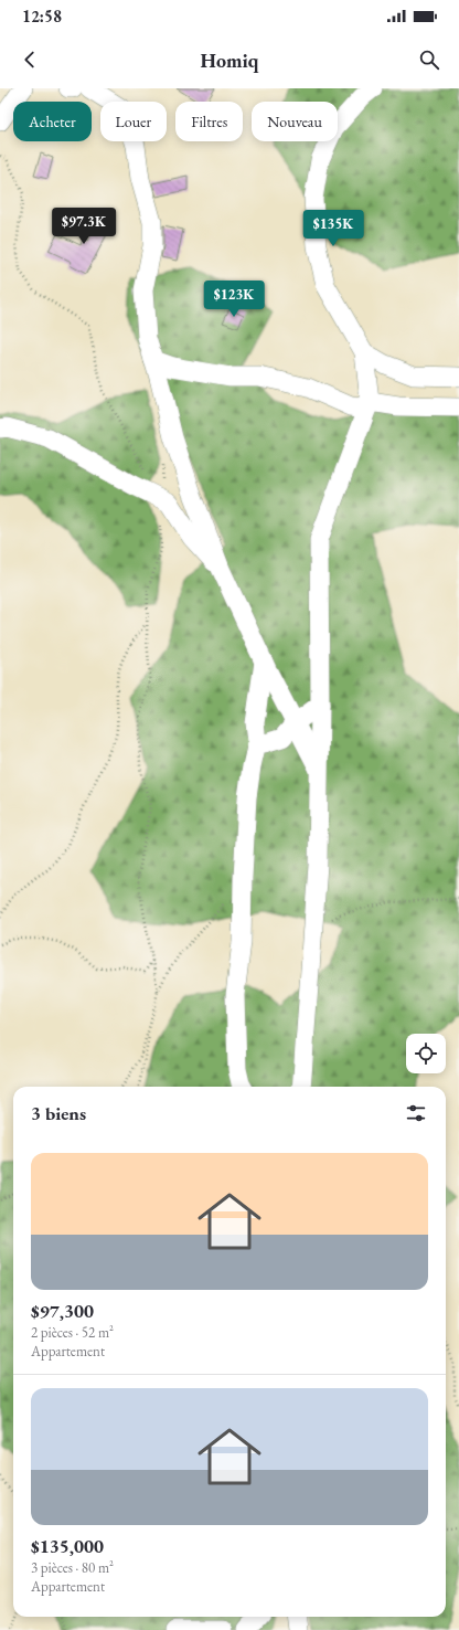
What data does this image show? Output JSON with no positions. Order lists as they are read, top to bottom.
{
  "page": {
    "status": "12:58",
    "header": "Homiq",
    "chip": [
      "Acheter",
      "Louer",
      "Filtres",
      "Nouveau"
    ],
    "price": ["$97.3K", "$135K", "$123K"],
    "heading": "3 biens",
    "list": [
      {
        "name": "$97,300",
        "note": "2 pièces · 52 m² · Appartement"
      },
      {
        "name": "$135,000",
        "note": "3 pièces · 80 m² · Appartement"
      }
    ]
  }
}
